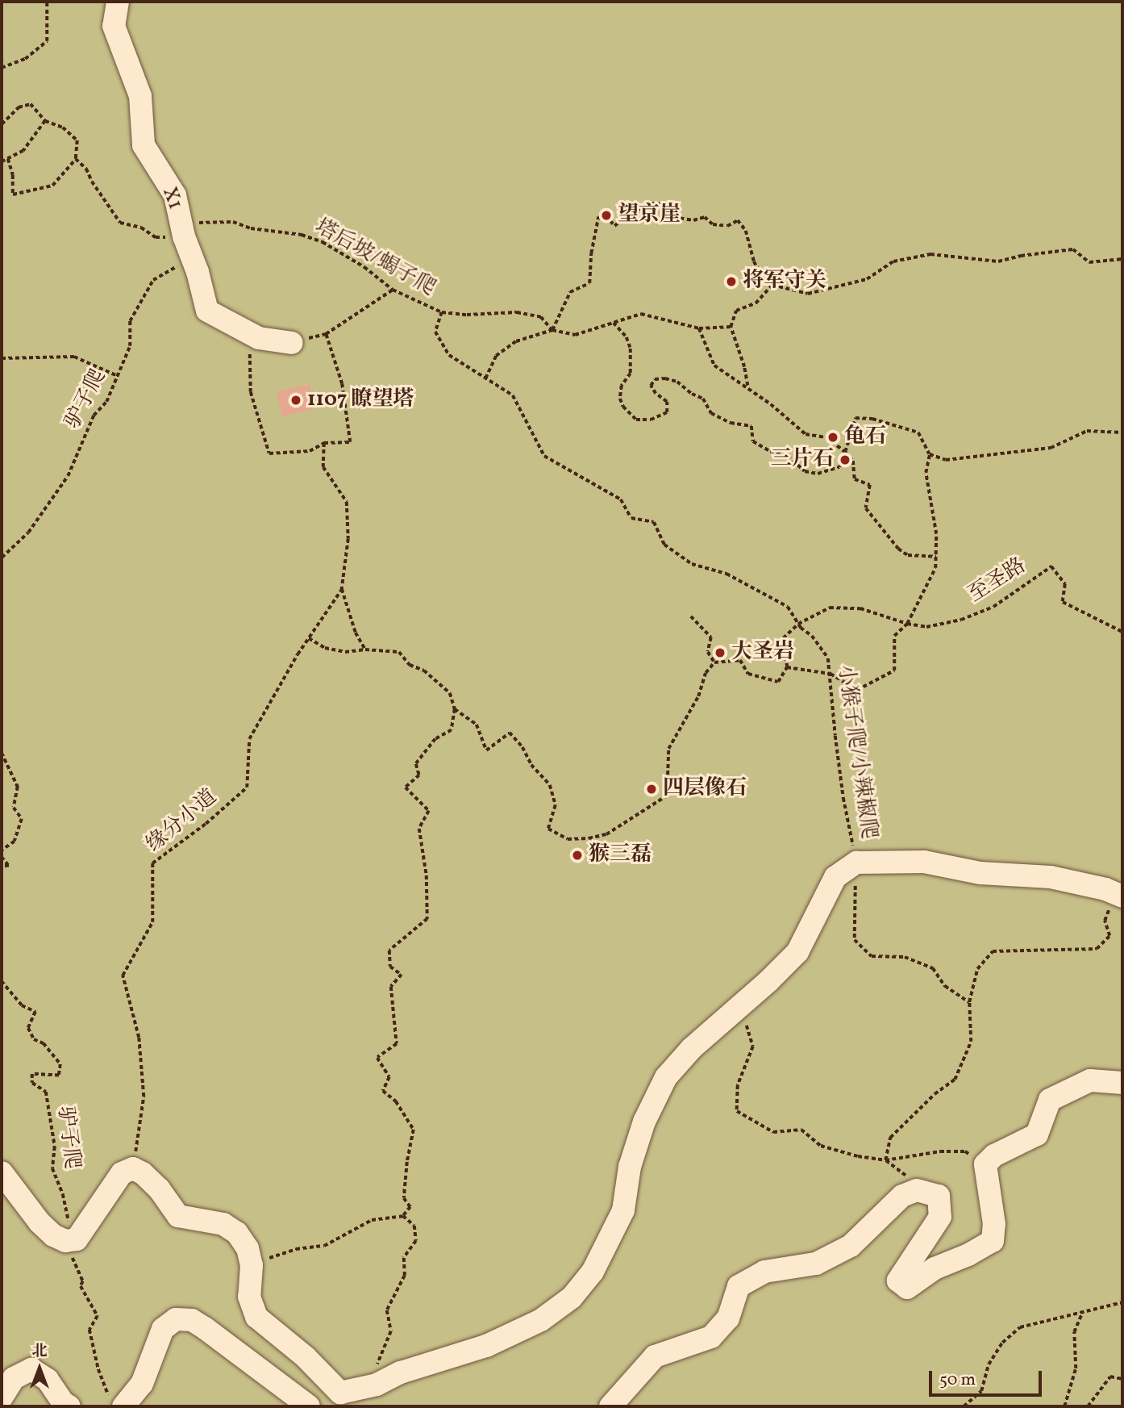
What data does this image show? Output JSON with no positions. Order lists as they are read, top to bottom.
{
  "streets": {
    "lane": ["X1"],
    "path": [
      "塔后坡/蝎子爬",
      "驴子爬",
      "至圣路",
      "小猴子爬/小辣椒爬",
      "缘分小道"
    ]
  },
  "crossings": [
    ["X1", "塔后坡/蝎子爬"],
    ["X1", "驴子爬"],
    ["塔后坡/蝎子爬", "驴子爬"],
    ["塔后坡/蝎子爬", "小猴子爬/小辣椒爬"]
  ],
  "places": [
    "望京崖",
    "将军守关",
    "1107 瞭望塔",
    "龟石",
    "三片石",
    "大圣岩",
    "四层像石",
    "猴三磊"
  ],
  "scale_bar": "50 m",
  "north": "top"
}
